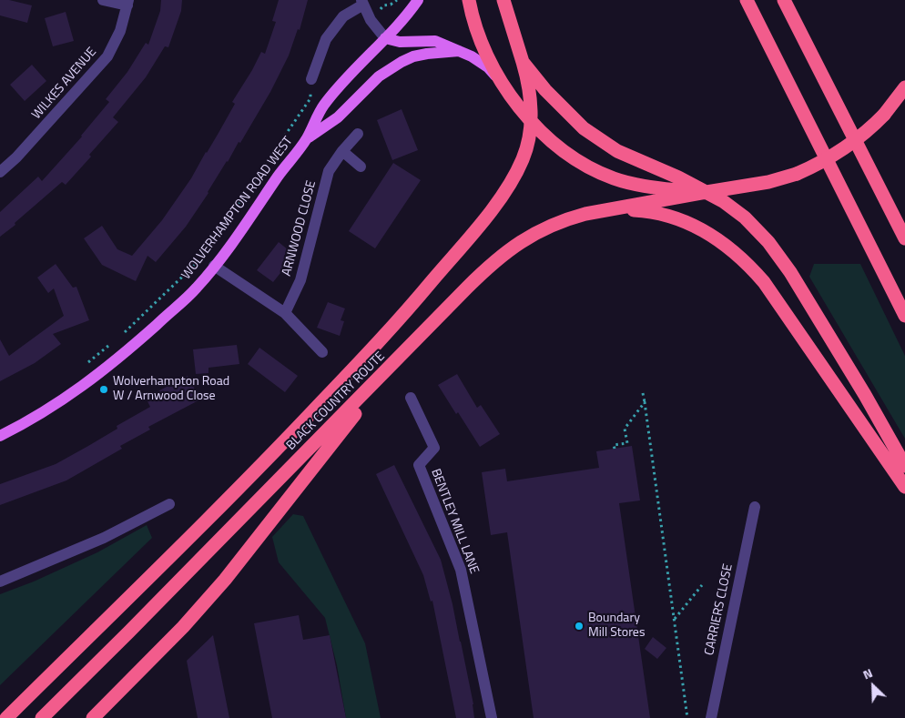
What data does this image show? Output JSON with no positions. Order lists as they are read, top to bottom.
{
  "streets": {
    "highway": ["BLACK COUNTRY ROUTE"],
    "main road": ["WOLVERHAMPTON ROAD WEST"],
    "street": [
      "WILKES AVENUE",
      "ARNWOOD CLOSE",
      "BENTLEY MILL LANE",
      "CARRIERS CLOSE"
    ]
  },
  "places": ["Wolverhampton Road W / Arnwood Close", "Boundary Mill Stores"],
  "north": "top left"
}
